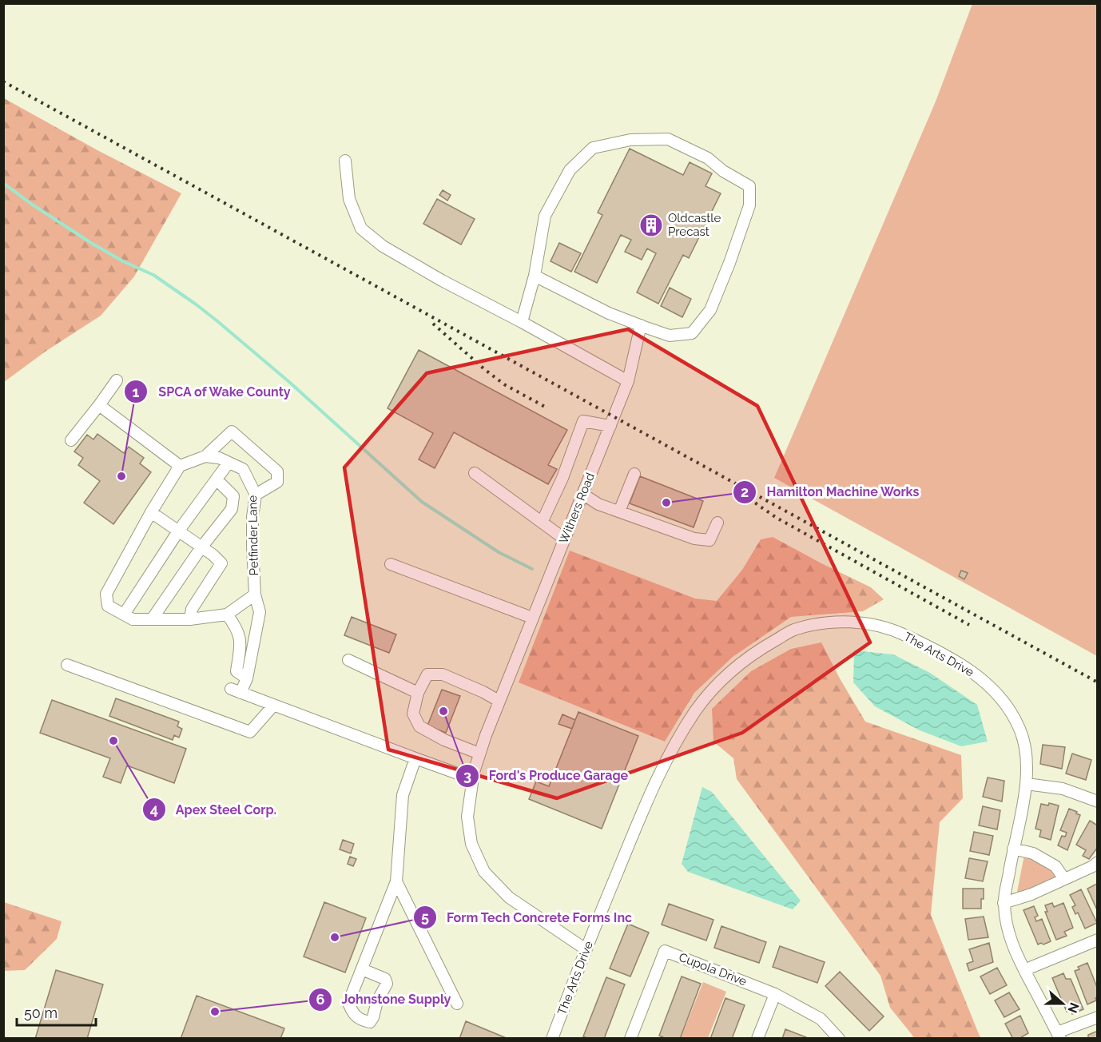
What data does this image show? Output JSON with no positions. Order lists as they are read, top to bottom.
{
  "streets": {
    "street": [
      "Withers Road",
      "Petfinder Lane",
      "The Arts Drive",
      "Cupola Drive"
    ]
  },
  "crossings": [
    ["Withers Road", "Petfinder Lane"],
    ["Withers Road", "The Arts Drive"]
  ],
  "places": {
    "building": ["Oldcastle Precast"],
    "other": [
      "SPCA of Wake County",
      "Hamilton Machine Works",
      "Ford's Produce Garage",
      "Apex Steel Corp.",
      "Form Tech Concrete Forms Inc",
      "Johnstone Supply"
    ]
  },
  "scale_bar": "50 m",
  "north": "right"
}
